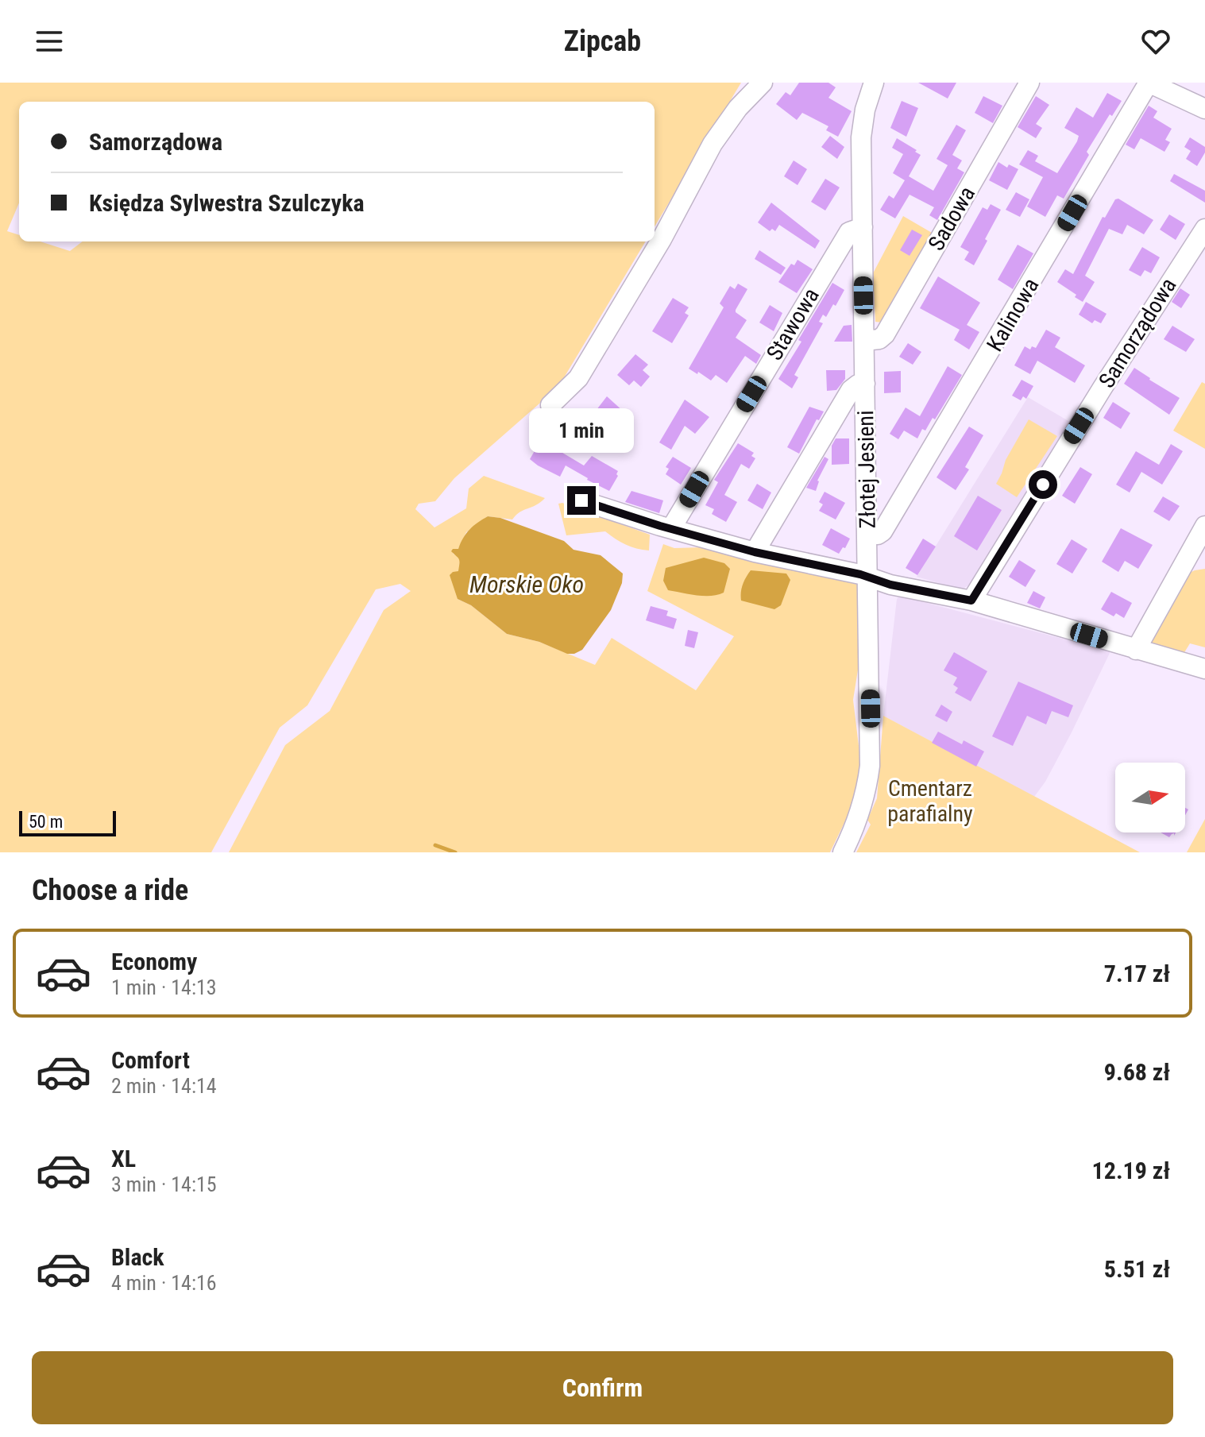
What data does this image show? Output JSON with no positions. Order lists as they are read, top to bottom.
{
  "streets": {
    "street": [
      "Sadowa",
      "Kalinowa",
      "Stawowa",
      "Samorządowa",
      "Złotej Jesieni"
    ]
  },
  "crossings": [
    ["Sadowa", "Złotej Jesieni"],
    ["Kalinowa", "Złotej Jesieni"],
    ["Stawowa", "Złotej Jesieni"]
  ],
  "water": ["Morskie Oko"],
  "parks": ["Cmentarz parafialny"],
  "scale_bar": "50 m",
  "north": "right",
  "page": {
    "header": "Zipcab",
    "banner": ["Samorządowa", "Księdza Sylwestra Szulczyka"],
    "bubble": "1 min",
    "scale": "50 m",
    "heading": "Choose a ride",
    "list": [
      {
        "name": "Economy",
        "note": "1 min · 14:13",
        "value": "7.17 zł"
      },
      {
        "name": "Comfort",
        "note": "2 min · 14:14",
        "value": "9.68 zł"
      },
      {
        "name": "XL",
        "note": "3 min · 14:15",
        "value": "12.19 zł"
      },
      {
        "name": "Black",
        "note": "4 min · 14:16",
        "value": "5.51 zł"
      }
    ],
    "buttons": "Confirm"
  }
}
